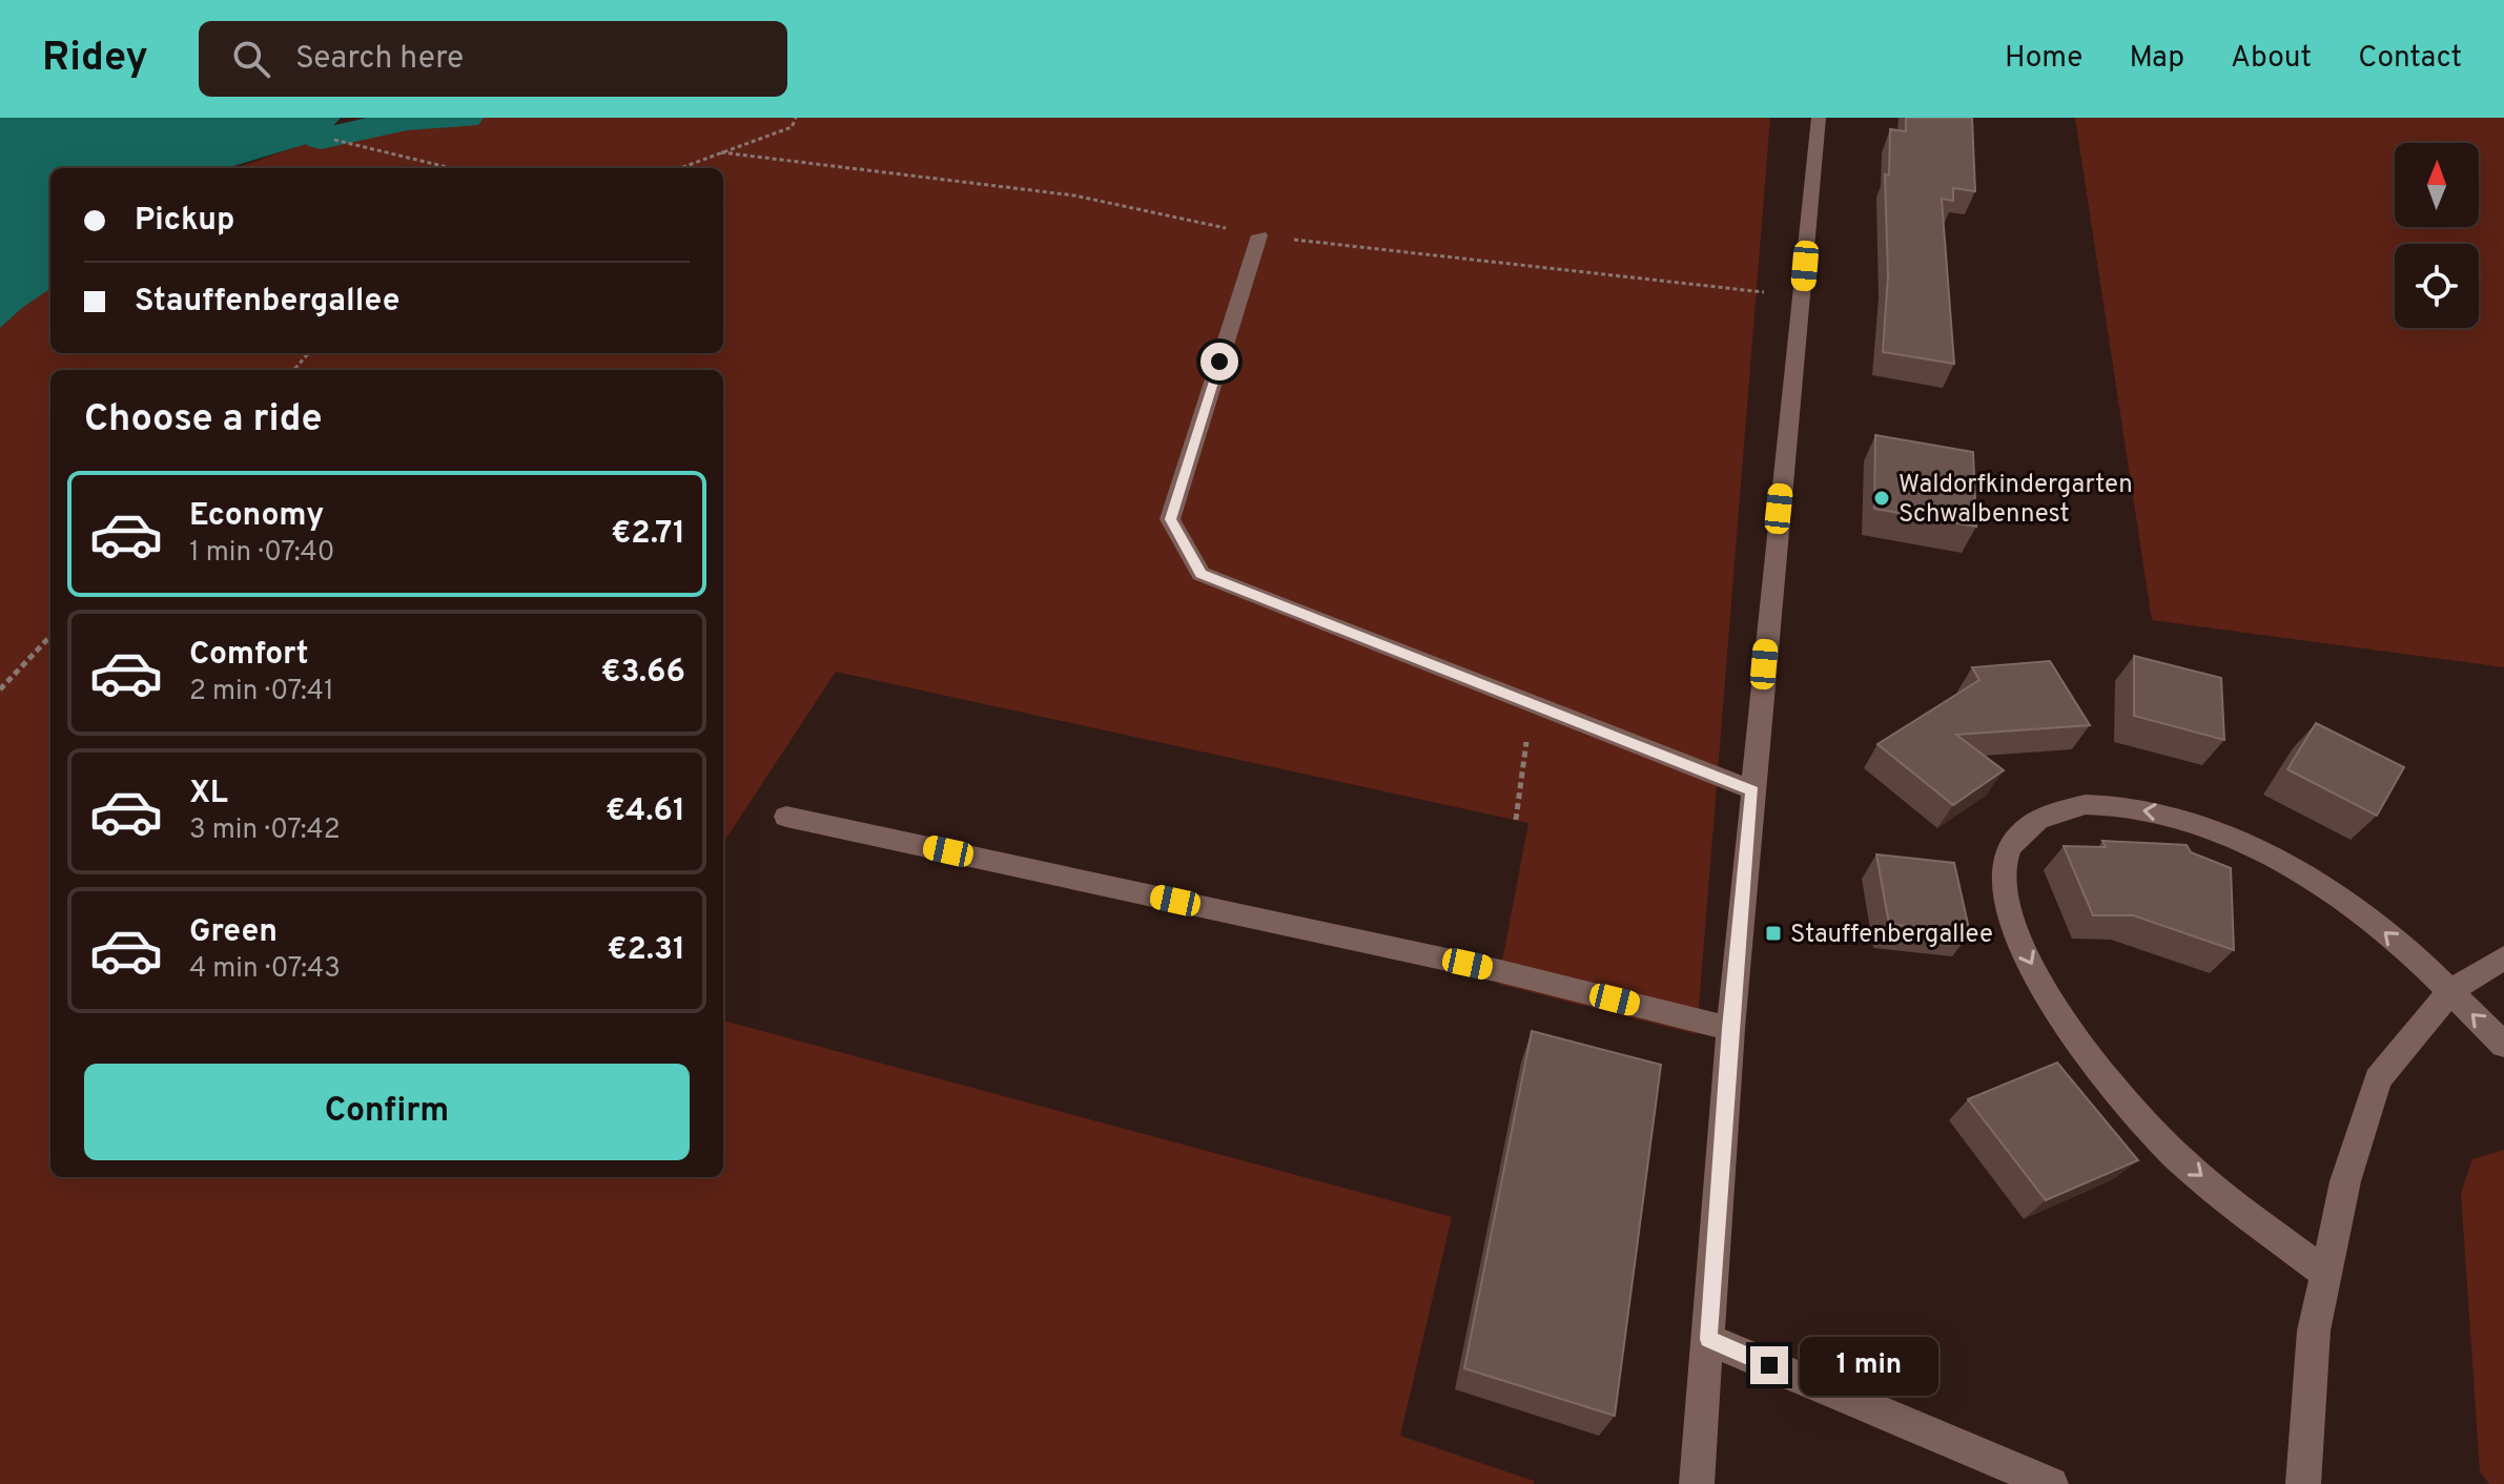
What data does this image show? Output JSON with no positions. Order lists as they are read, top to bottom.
{
  "places": {
    "other": ["Waldorfkindergarten Schwalbennest"],
    "transit": ["Stauffenbergallee"]
  },
  "north": "top",
  "page": {
    "header": "Ridey",
    "search": "Search here",
    "nav": [
      "Home",
      "Map",
      "About",
      "Contact"
    ],
    "banner": ["Pickup", "Stauffenbergallee"],
    "heading": "Choose a ride",
    "list": [
      {
        "name": "Economy",
        "note": "1 min · 07:40",
        "value": "€2.71"
      },
      {
        "name": "Comfort",
        "note": "2 min · 07:41",
        "value": "€3.66"
      },
      {
        "name": "XL",
        "note": "3 min · 07:42",
        "value": "€4.61"
      },
      {
        "name": "Green",
        "note": "4 min · 07:43",
        "value": "€2.31"
      }
    ],
    "buttons": "Confirm",
    "bubble": "1 min"
  }
}
